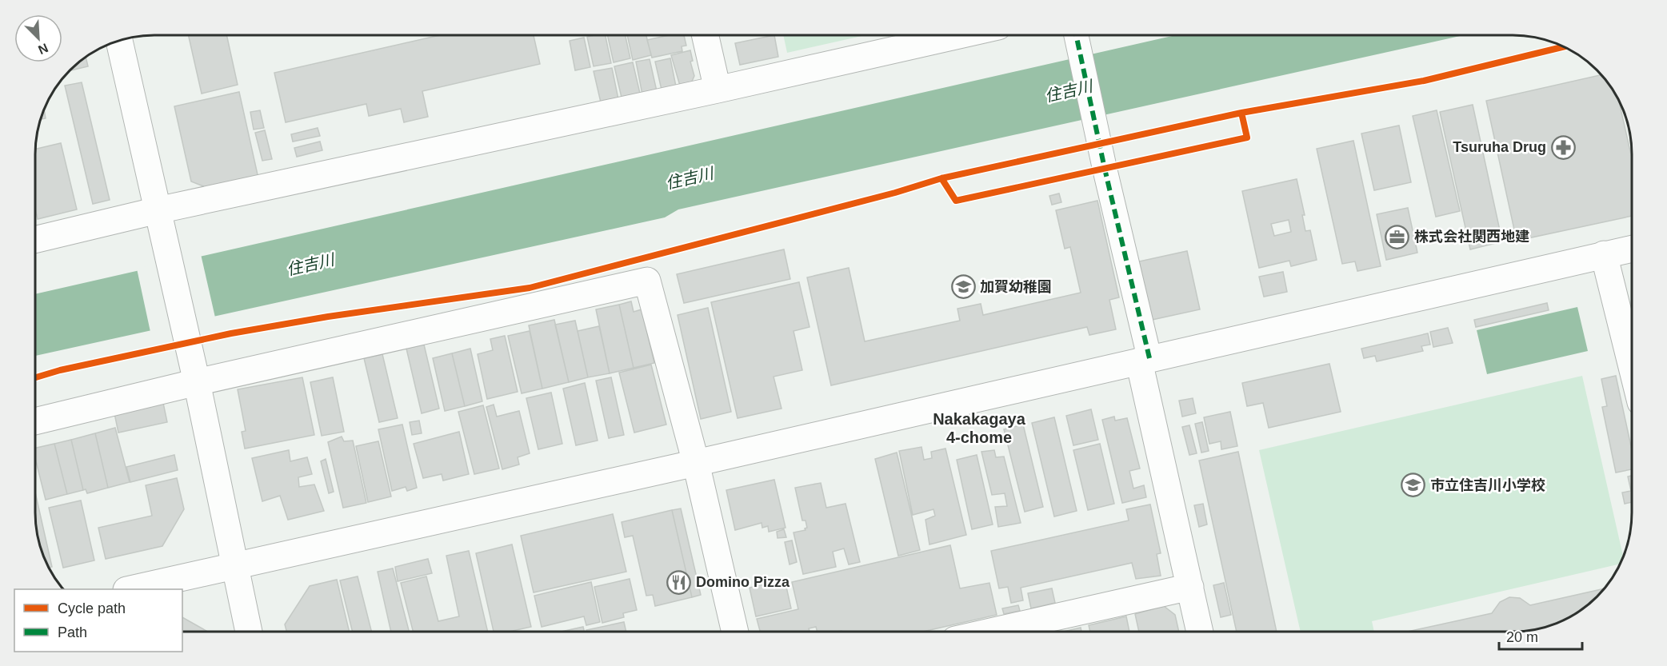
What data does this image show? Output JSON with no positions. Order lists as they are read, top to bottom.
{
  "districts": ["Nakakagaya 4-chome"],
  "water": ["住吉川"],
  "places": {
    "pharmacy": ["Tsuruha Drug"],
    "office": ["株式会社関西地建"],
    "school or university": ["加賀幼稚園", "市立住吉川小学校"],
    "restaurant": ["Domino Pizza"]
  },
  "legend": ["Cycle path", "Path"],
  "scale_bar": "20 m",
  "north": "bottom right"
}
